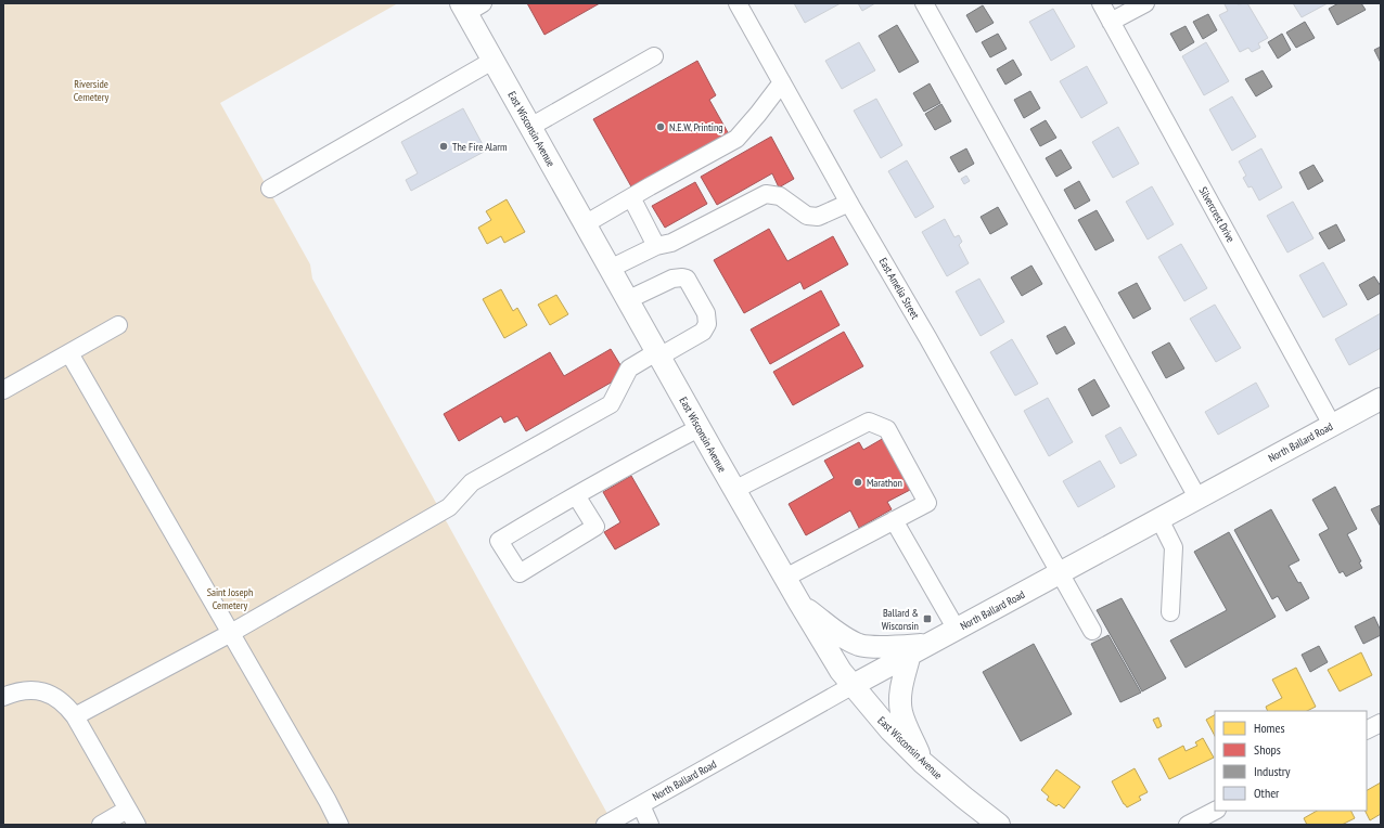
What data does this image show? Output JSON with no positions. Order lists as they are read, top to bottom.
{
  "streets": {
    "main road": ["East Wisconsin Avenue", "North Ballard Road"],
    "street": ["Silvercrest Drive", "East Amelia Street"]
  },
  "crossings": [
    ["East Wisconsin Avenue", "North Ballard Road"],
    ["Silvercrest Drive", "North Ballard Road"],
    ["East Amelia Street", "North Ballard Road"]
  ],
  "parks": ["Riverside Cemetery", "Saint Joseph Cemetery"],
  "places": {
    "other": ["N.E.W. Printing", "The Fire Alarm", "Marathon"],
    "transit": ["Ballard & Wisconsin"]
  },
  "legend": [
    "Homes",
    "Shops",
    "Industry",
    "Other"
  ]
}
